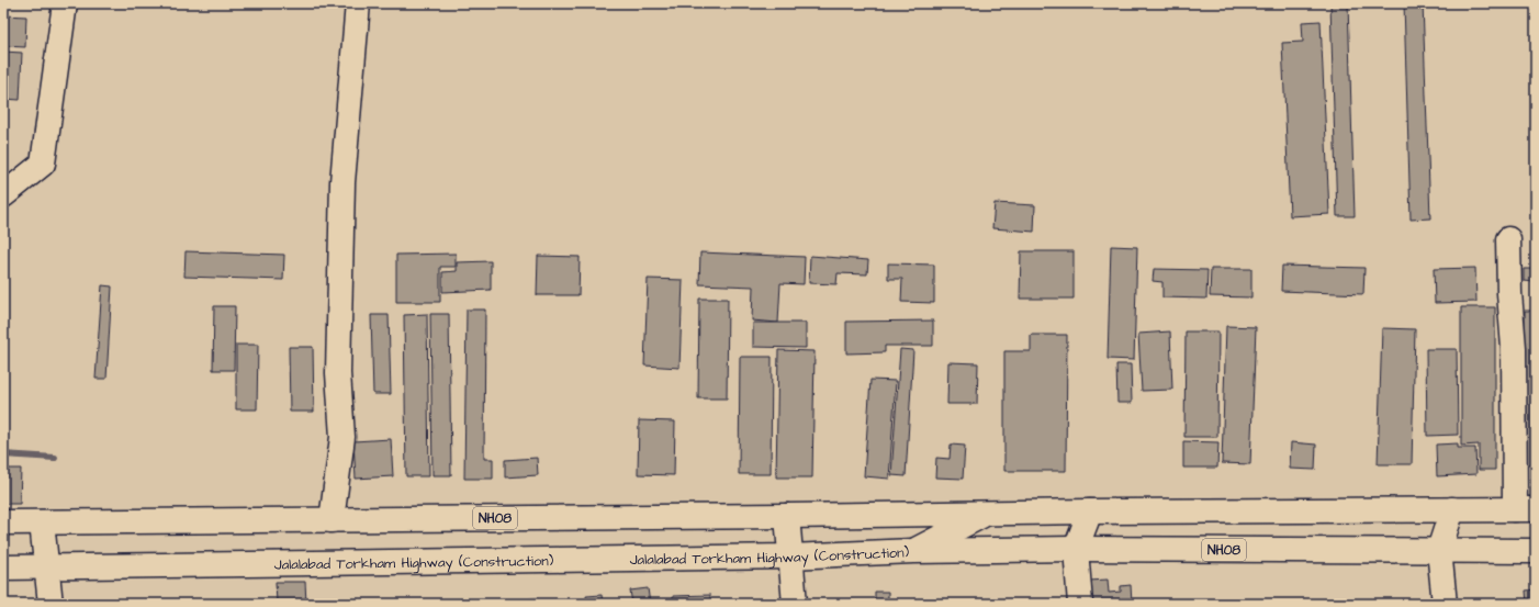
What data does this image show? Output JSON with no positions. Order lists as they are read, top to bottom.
{
  "streets": {
    "main road": ["NH08", "Jalalabad Torkham Highway (Construction)"]
  },
  "crossings": [
    ["NH08", "Jalalabad Torkham Highway (Construction)"]
  ]
}
